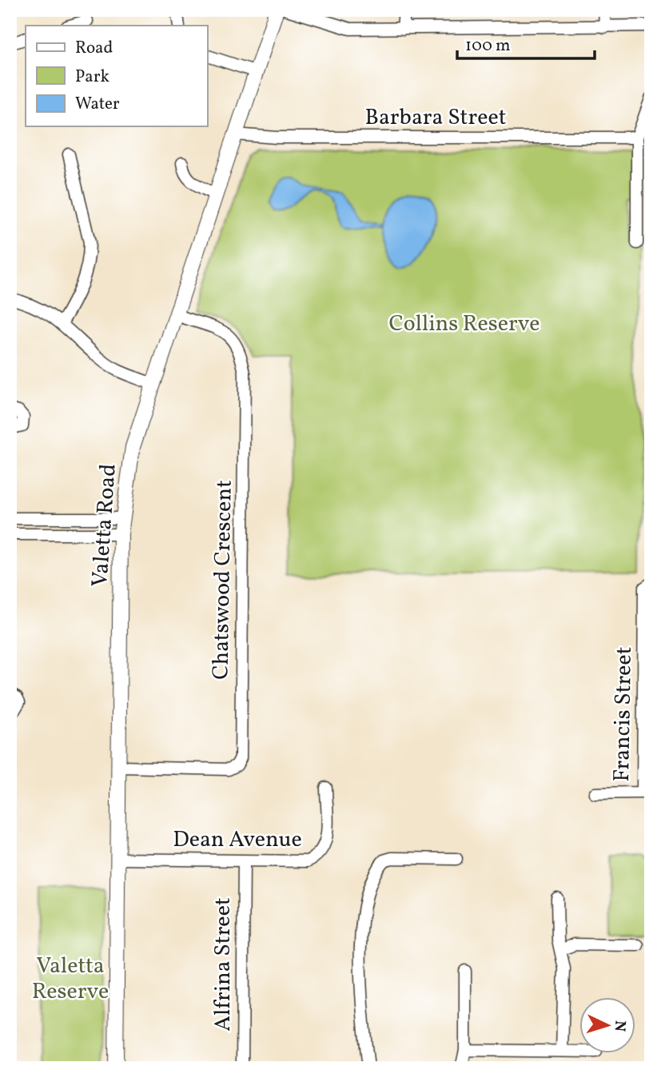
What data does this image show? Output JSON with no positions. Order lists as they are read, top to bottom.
{
  "streets": {
    "street": [
      "Barbara Street",
      "Valetta Road",
      "Chatswood Crescent",
      "Francis Street",
      "Dean Avenue",
      "Alfrina Street"
    ]
  },
  "crossings": [
    ["Barbara Street", "Valetta Road"],
    ["Valetta Road", "Chatswood Crescent"],
    ["Valetta Road", "Dean Avenue"],
    ["Dean Avenue", "Alfrina Street"]
  ],
  "parks": ["Collins Reserve", "Valetta Reserve"],
  "legend": ["Road", "Park", "Water"],
  "scale_bar": "100 m",
  "north": "right"
}
